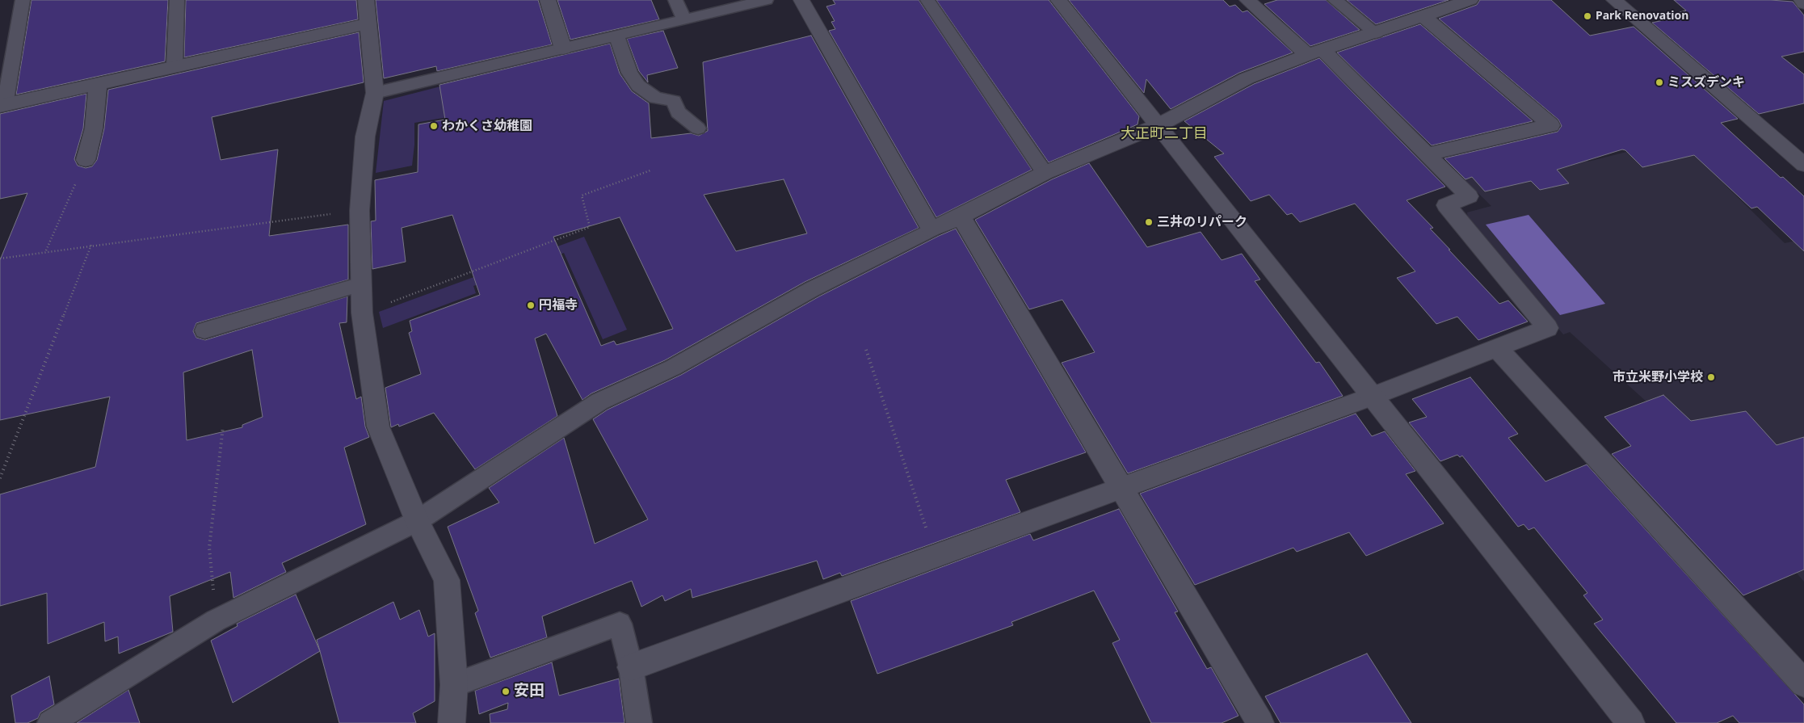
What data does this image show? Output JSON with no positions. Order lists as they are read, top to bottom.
{
  "districts": ["大正町二丁目"],
  "places": [
    "Park Renovation",
    "ミスズデンキ",
    "わかくさ幼稚園",
    "三井のリパーク",
    "円福寺",
    "市立米野小学校",
    "安田"
  ]
}
